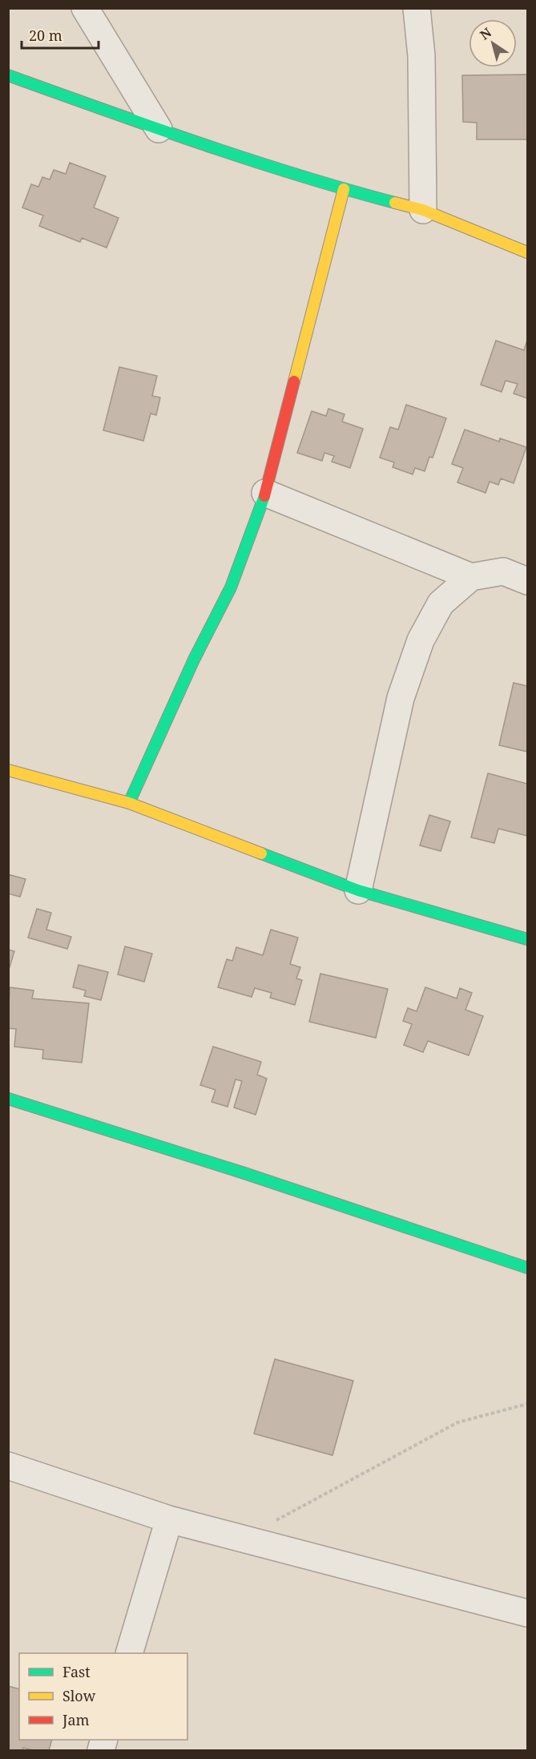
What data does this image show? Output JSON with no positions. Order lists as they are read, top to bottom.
{
  "legend": ["Fast", "Slow", "Jam"],
  "scale_bar": "20 m",
  "north": "top left"
}
